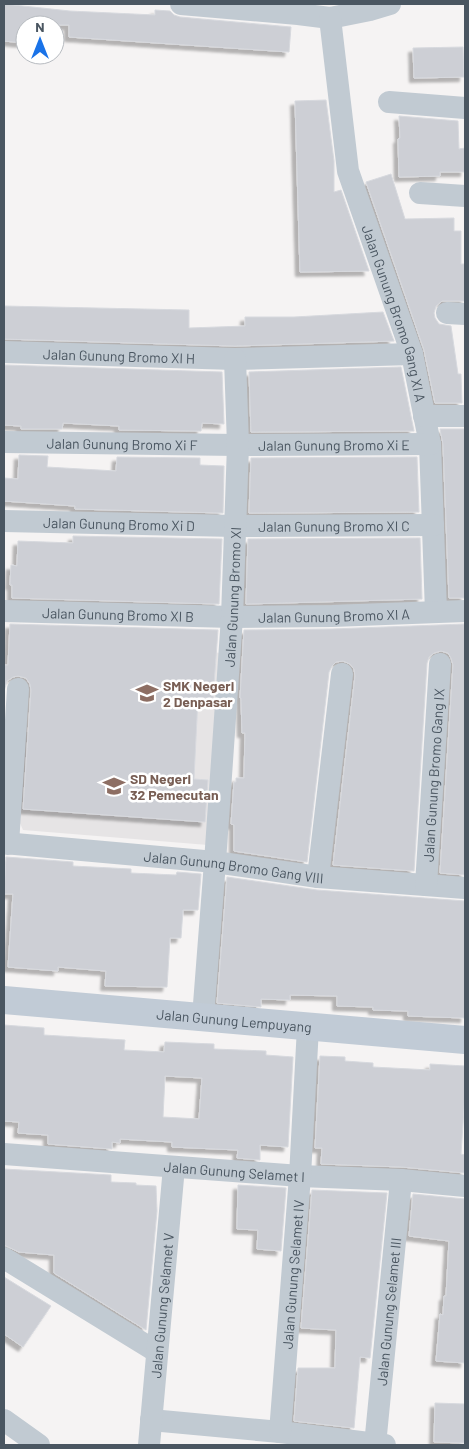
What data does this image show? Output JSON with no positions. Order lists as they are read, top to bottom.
{
  "streets": {
    "street": [
      "Jalan Gunung Bromo Gang XI A",
      "Jalan Gunung Bromo XI H",
      "Jalan Gunung Bromo Xi F",
      "Jalan Gunung Bromo Xi E",
      "Jalan Gunung Bromo Xi D",
      "Jalan Gunung Bromo XI C",
      "Jalan Gunung Bromo XI",
      "Jalan Gunung Bromo XI B",
      "Jalan Gunung Bromo XI A",
      "Jalan Gunung Bromo Gang IX",
      "Jalan Gunung Bromo Gang VIII",
      "Jalan Gunung Lempuyang",
      "Jalan Gunung Selamet I",
      "Jalan Gunung Selamet IV",
      "Jalan Gunung Selamet V",
      "Jalan Gunung Selamet III"
    ]
  },
  "crossings": [
    ["Jalan Gunung Bromo Gang XI A", "Jalan Gunung Bromo XI H"],
    ["Jalan Gunung Bromo Gang XI A", "Jalan Gunung Bromo Xi E"],
    ["Jalan Gunung Bromo Gang XI A", "Jalan Gunung Bromo XI C"],
    ["Jalan Gunung Bromo Gang XI A", "Jalan Gunung Bromo XI A"],
    ["Jalan Gunung Bromo XI H", "Jalan Gunung Bromo XI"],
    ["Jalan Gunung Bromo Xi F", "Jalan Gunung Bromo Xi E"],
    ["Jalan Gunung Bromo Xi F", "Jalan Gunung Bromo XI"],
    ["Jalan Gunung Bromo Xi E", "Jalan Gunung Bromo XI"],
    ["Jalan Gunung Bromo Xi D", "Jalan Gunung Bromo XI C"],
    ["Jalan Gunung Bromo Xi D", "Jalan Gunung Bromo XI"],
    ["Jalan Gunung Bromo XI C", "Jalan Gunung Bromo XI"],
    ["Jalan Gunung Bromo XI", "Jalan Gunung Bromo XI B"],
    ["Jalan Gunung Bromo XI", "Jalan Gunung Bromo XI A"],
    ["Jalan Gunung Bromo XI", "Jalan Gunung Bromo Gang VIII"],
    ["Jalan Gunung Bromo XI", "Jalan Gunung Lempuyang"],
    ["Jalan Gunung Bromo XI B", "Jalan Gunung Bromo XI A"],
    ["Jalan Gunung Bromo Gang IX", "Jalan Gunung Bromo Gang VIII"],
    ["Jalan Gunung Lempuyang", "Jalan Gunung Selamet IV"],
    ["Jalan Gunung Selamet I", "Jalan Gunung Selamet IV"],
    ["Jalan Gunung Selamet I", "Jalan Gunung Selamet V"],
    ["Jalan Gunung Selamet I", "Jalan Gunung Selamet III"]
  ],
  "places": {
    "school or university": ["SMK Negeri 2 Denpasar", "SD Negeri 32 Pemecutan"]
  },
  "north": "top"
}
